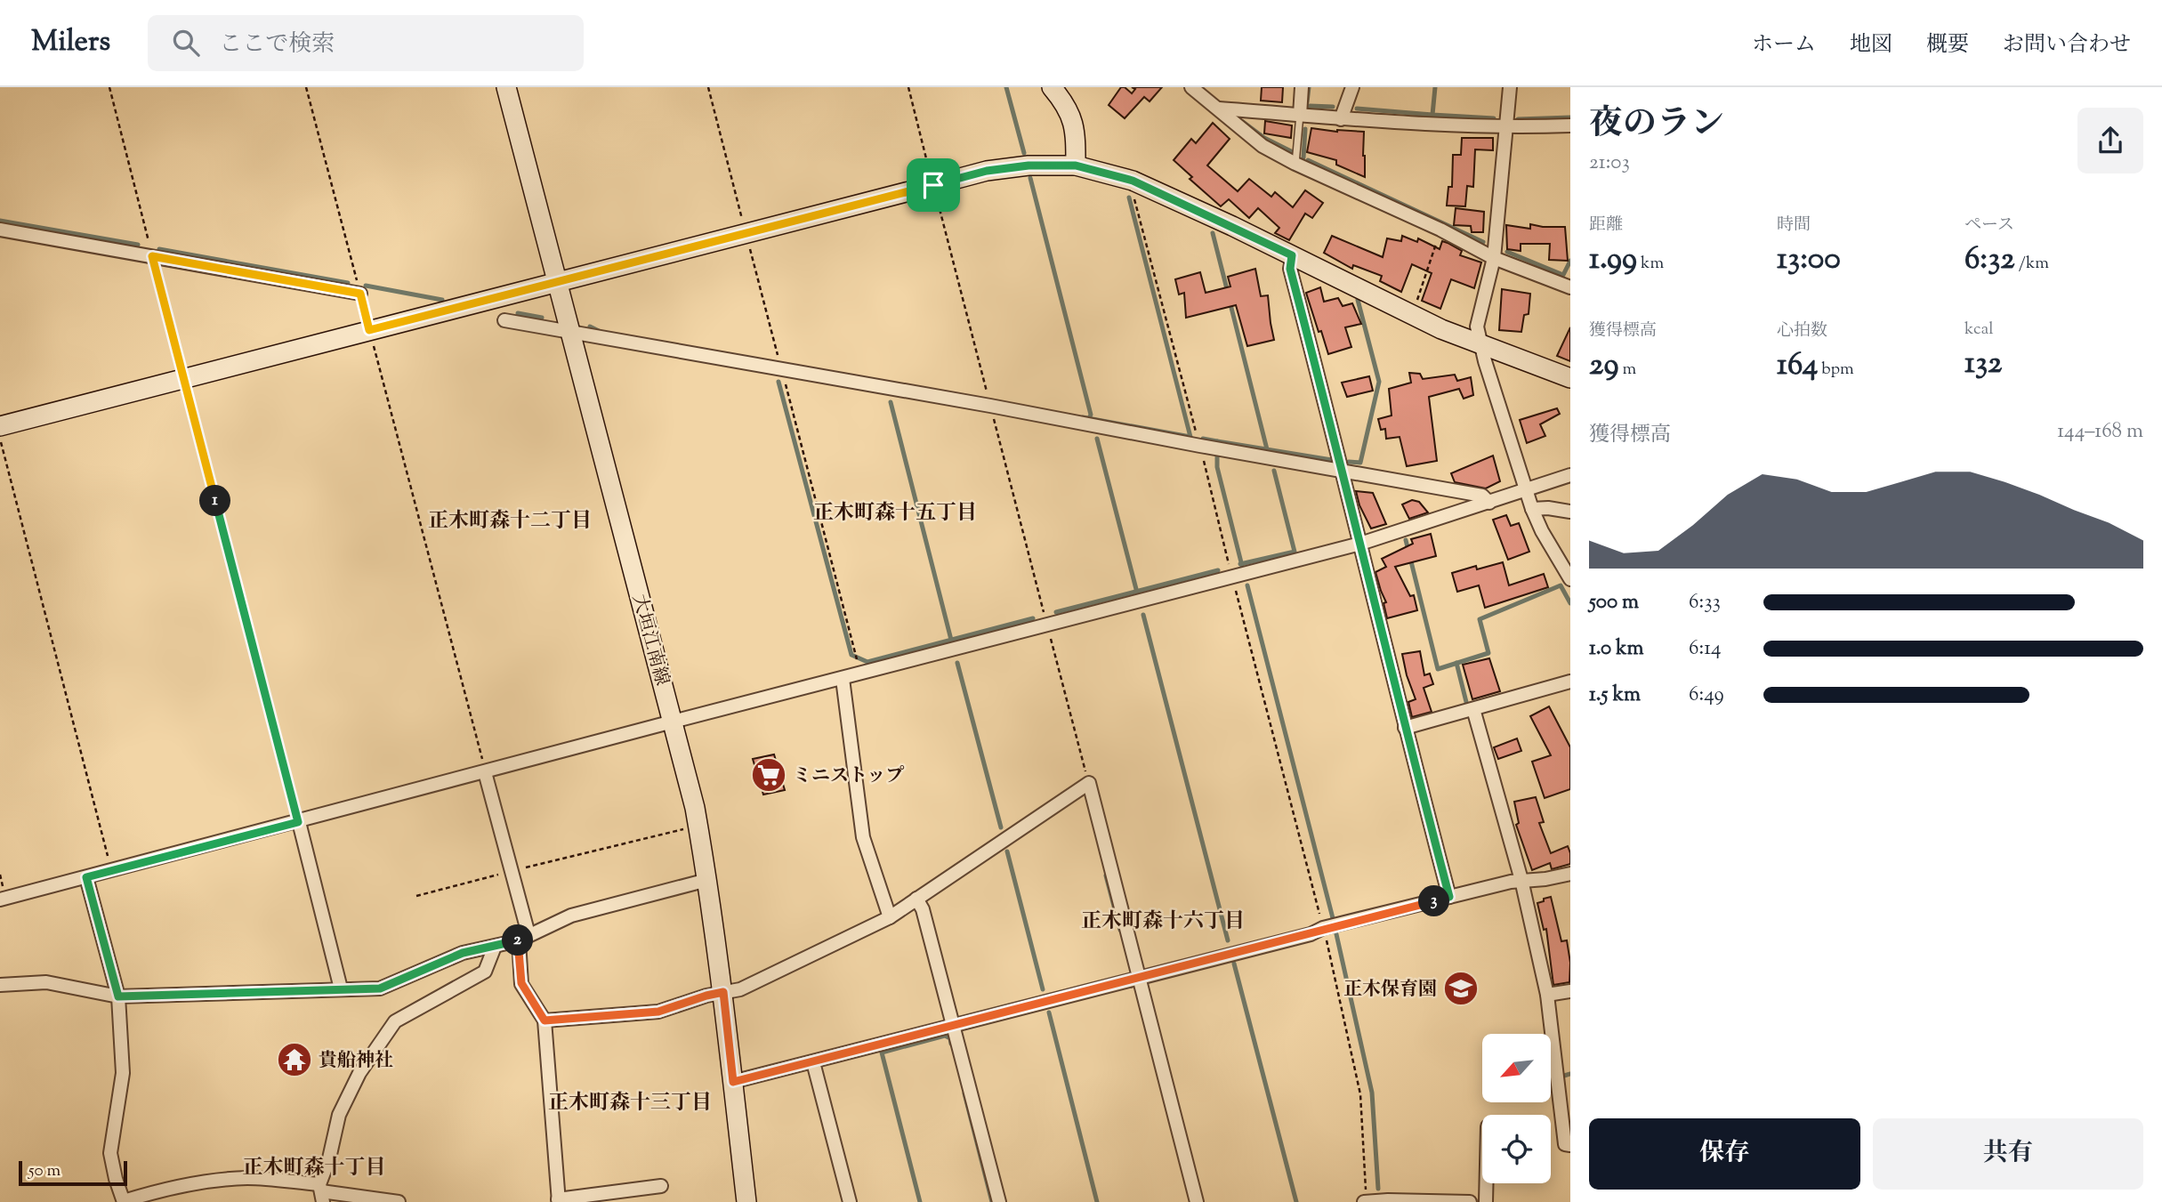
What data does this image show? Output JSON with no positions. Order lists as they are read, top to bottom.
{
  "streets": {
    "street": ["大垣江南線"]
  },
  "districts": [
    "正木町森十五丁目",
    "正木町森十二丁目",
    "正木町森十六丁目",
    "正木町森十三丁目",
    "正木町森十丁目"
  ],
  "places": {
    "supermarket": ["ミニストップ"],
    "school or university": ["正木保育園"],
    "temple": ["貴船神社"]
  },
  "scale_bar": "50 m",
  "north": "bottom left",
  "page": {
    "header": "Milers",
    "search": "ここで検索",
    "nav": [
      "ホーム",
      "地図",
      "概要",
      "お問い合わせ"
    ],
    "heading": ["夜のラン", "21:03"],
    "stats": [
      ["距離", "1.99 km"],
      ["時間", "13:00"],
      ["ペース", "6:32 /km"],
      ["獲得標高", "29 m"],
      ["心拍数", "164 bpm"],
      ["kcal", "132"]
    ],
    "chart": ["獲得標高", "144–168 m"],
    "pins": ["1", "3", "2"],
    "list": [
      {
        "name": "500 m",
        "note": "6:33"
      },
      {
        "name": "1.0 km",
        "note": "6:14"
      },
      {
        "name": "1.5 km",
        "note": "6:49"
      }
    ],
    "buttons": ["保存", "共有"],
    "scale": "50 m"
  }
}
